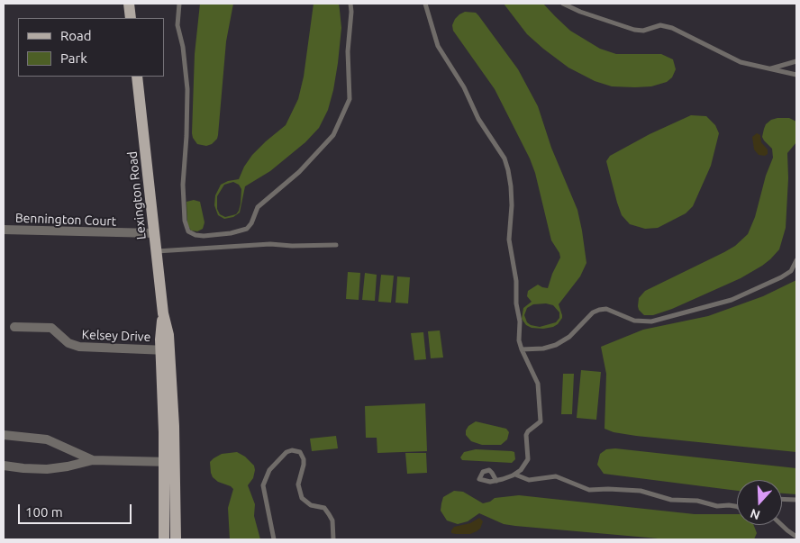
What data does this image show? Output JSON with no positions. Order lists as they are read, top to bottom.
{
  "streets": {
    "main road": ["Lexington Road"],
    "street": ["Bennington Court", "Kelsey Drive"]
  },
  "crossings": [
    ["Lexington Road", "Bennington Court"],
    ["Lexington Road", "Kelsey Drive"]
  ],
  "legend": ["Road", "Park"],
  "scale_bar": "100 m",
  "north": "bottom"
}
